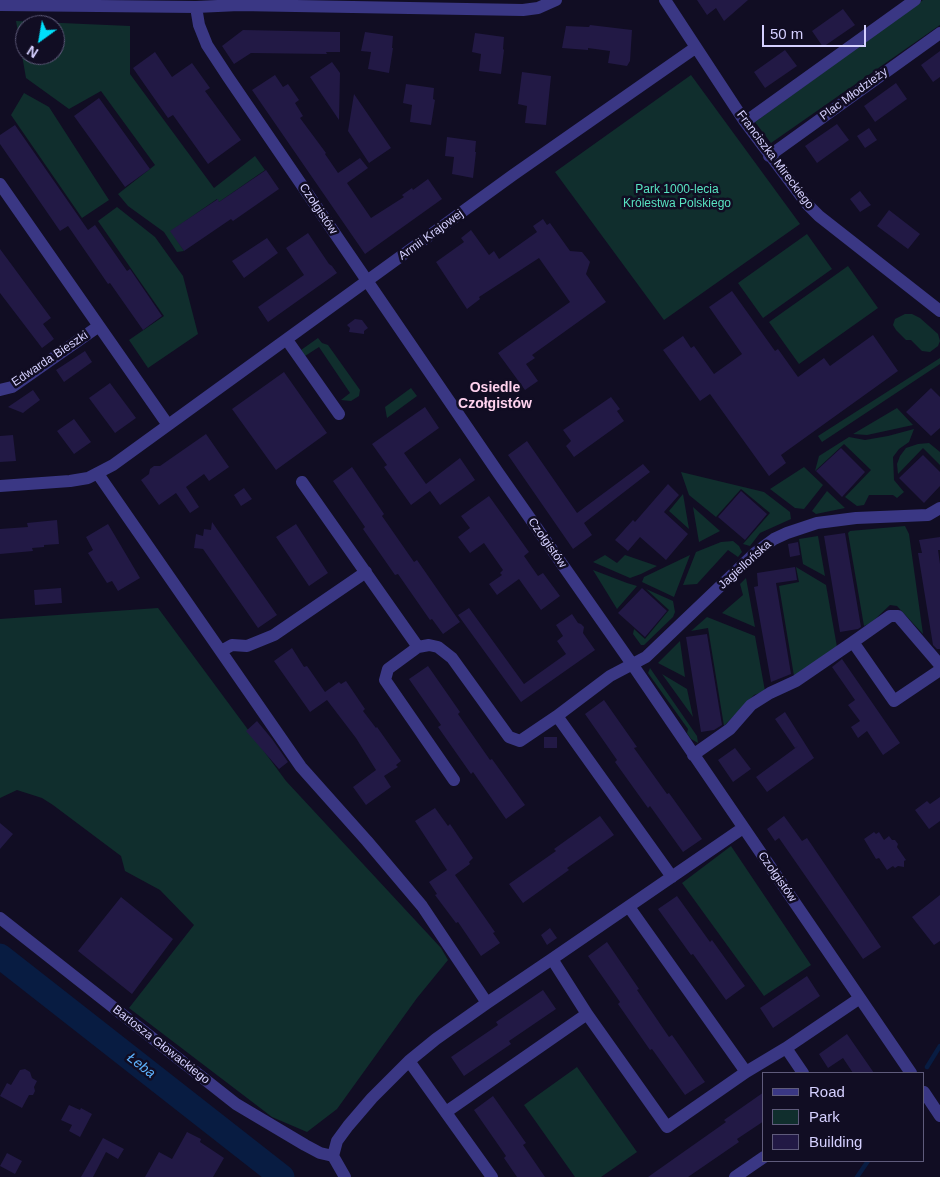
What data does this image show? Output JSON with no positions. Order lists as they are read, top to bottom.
{
  "streets": {
    "street": [
      "Plac Młodzieży",
      "Franciszka Mireckiego",
      "Czołgistów",
      "Armii Krajowej",
      "Edwarda Bieszki",
      "Jagiellońska",
      "Bartosza Głowackiego"
    ]
  },
  "crossings": [
    ["Plac Młodzieży", "Franciszka Mireckiego"],
    ["Franciszka Mireckiego", "Armii Krajowej"],
    ["Czołgistów", "Armii Krajowej"],
    ["Czołgistów", "Jagiellońska"]
  ],
  "districts": ["Osiedle Czołgistów"],
  "water": ["Łeba"],
  "parks": ["Park 1000-lecia Królestwa Polskiego"],
  "legend": ["Road", "Park", "Building"],
  "scale_bar": "50 m",
  "north": "bottom left"
}
